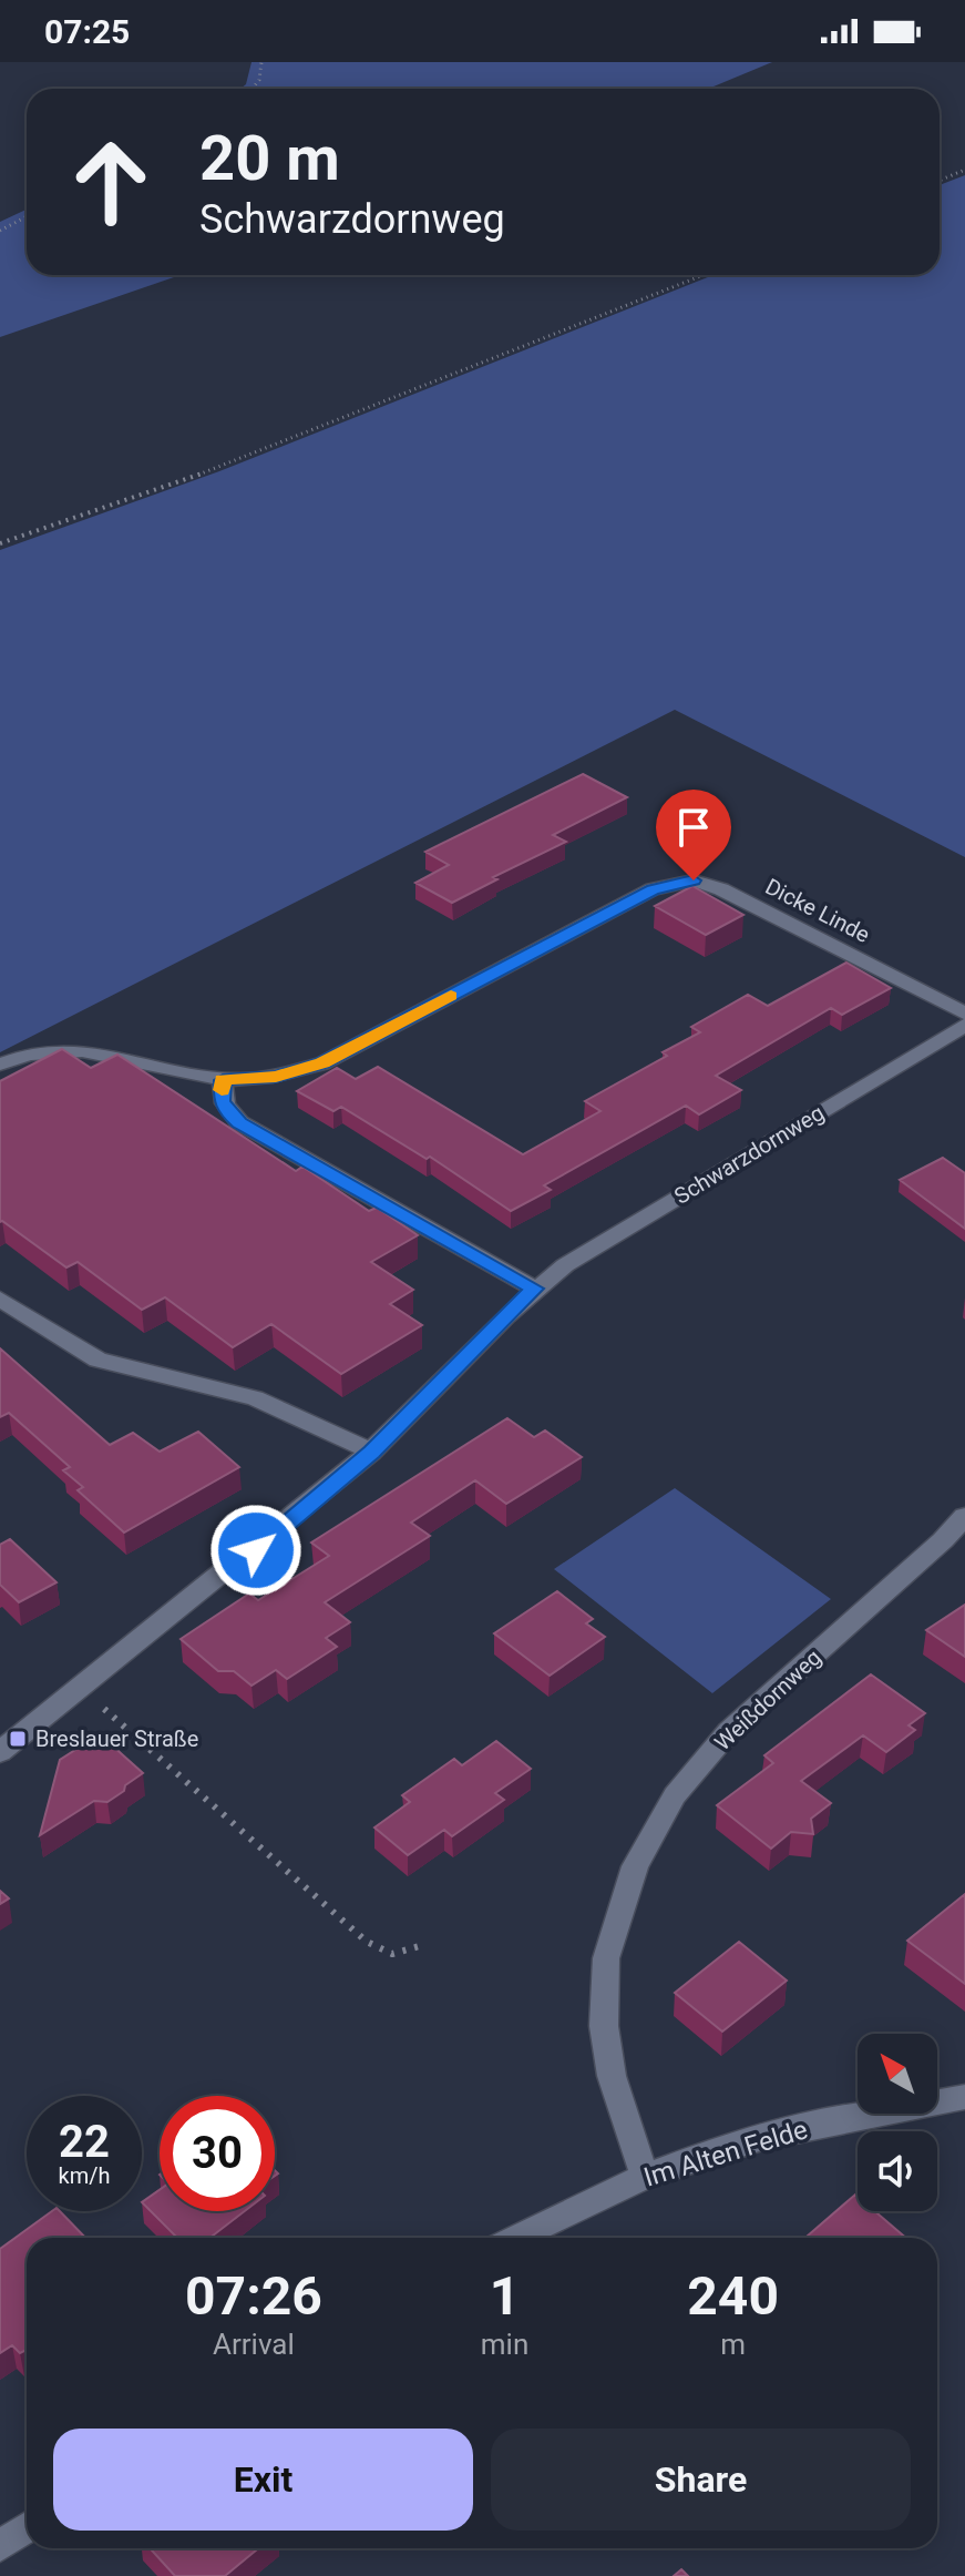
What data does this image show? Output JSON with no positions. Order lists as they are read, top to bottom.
{
  "streets": {
    "street": [
      "Dicke Linde",
      "Schwarzdornweg",
      "Weißdornweg",
      "Im Alten Felde"
    ]
  },
  "crossings": [
    ["Weißdornweg", "Im Alten Felde"]
  ],
  "places": {
    "transit": ["Breslauer Straße"]
  },
  "north": "top left",
  "page": {
    "status": "07:25",
    "turn": ["20 m", "Schwarzdornweg"],
    "speed": "22 km/h",
    "limit": "30",
    "eta": [
      "07:26",
      "Arrival",
      "1",
      "min",
      "240",
      "m"
    ],
    "buttons": ["Exit", "Share"]
  }
}
